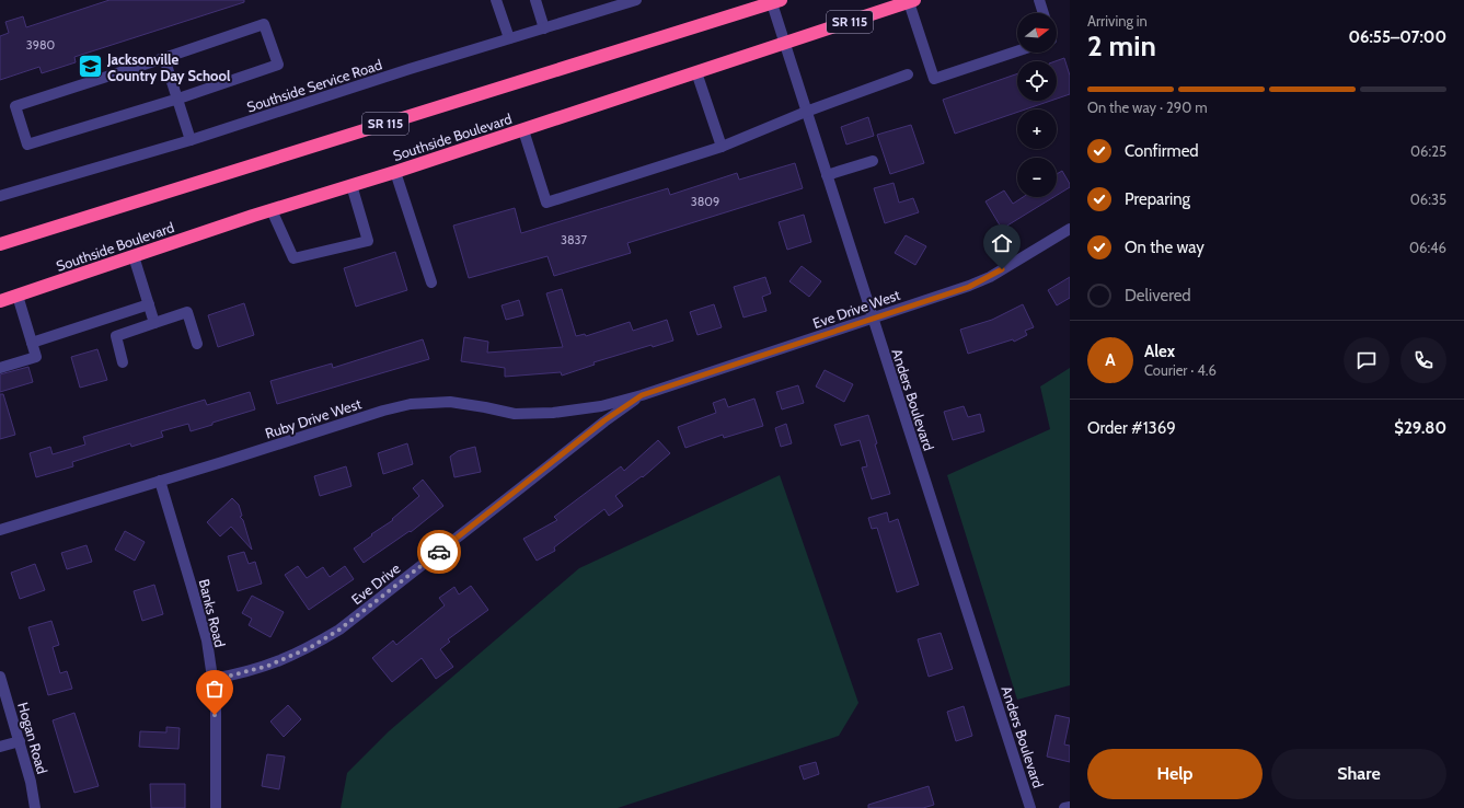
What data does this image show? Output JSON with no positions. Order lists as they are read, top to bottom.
{
  "streets": {
    "highway": ["SR 115", "Southside Boulevard"],
    "street": [
      "Southside Service Road",
      "Eve Drive West",
      "Anders Boulevard",
      "Ruby Drive West",
      "Eve Drive",
      "Banks Road",
      "Hogan Road"
    ]
  },
  "crossings": [
    ["SR 115", "Anders Boulevard"],
    ["Southside Boulevard", "Anders Boulevard"],
    ["Eve Drive West", "Anders Boulevard"],
    ["Eve Drive West", "Ruby Drive West"],
    ["Eve Drive West", "Eve Drive"],
    ["Ruby Drive West", "Eve Drive"],
    ["Ruby Drive West", "Banks Road"],
    ["Eve Drive", "Banks Road"]
  ],
  "places": {
    "school or university": ["Jacksonville Country Day School"]
  },
  "house_numbers": ["3980", "3809", "3837"],
  "north": "right",
  "page": {
    "heading": ["2 min", "Arriving in", "06:55–07:00"],
    "panel": [
      "Alex",
      "Courier · 4.6",
      "Order #1369",
      "$29.80"
    ],
    "map_buttons": ["+", "−"],
    "bar": "On the way · 290 m",
    "list": [
      ["Confirmed", "06:25"],
      ["Preparing", "06:35"],
      ["On the way", "06:46"],
      "Delivered"
    ],
    "round": "A",
    "buttons": ["Help", "Share"]
  }
}
